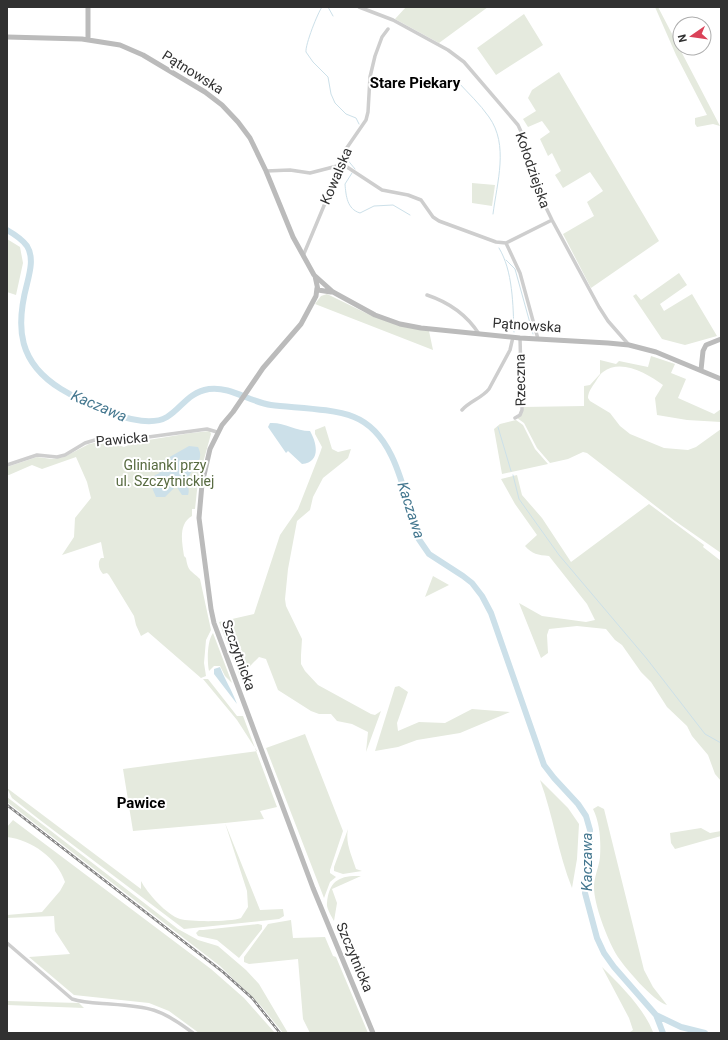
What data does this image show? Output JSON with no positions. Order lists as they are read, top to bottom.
{
  "streets": {
    "street": [
      "Pątnowska",
      "Kołodziejska",
      "Kowalska",
      "Rzeczna",
      "Pawicka",
      "Szczytnicka"
    ]
  },
  "crossings": [
    ["Pątnowska", "Kołodziejska"],
    ["Pątnowska", "Kowalska"],
    ["Pątnowska", "Rzeczna"],
    ["Pątnowska", "Szczytnicka"],
    ["Pawicka", "Szczytnicka"]
  ],
  "districts": ["Stare Piekary", "Pawice"],
  "water": ["Kaczawa"],
  "parks": ["Glinianki przy ul. Szczytnickiej"],
  "north": "left"
}
